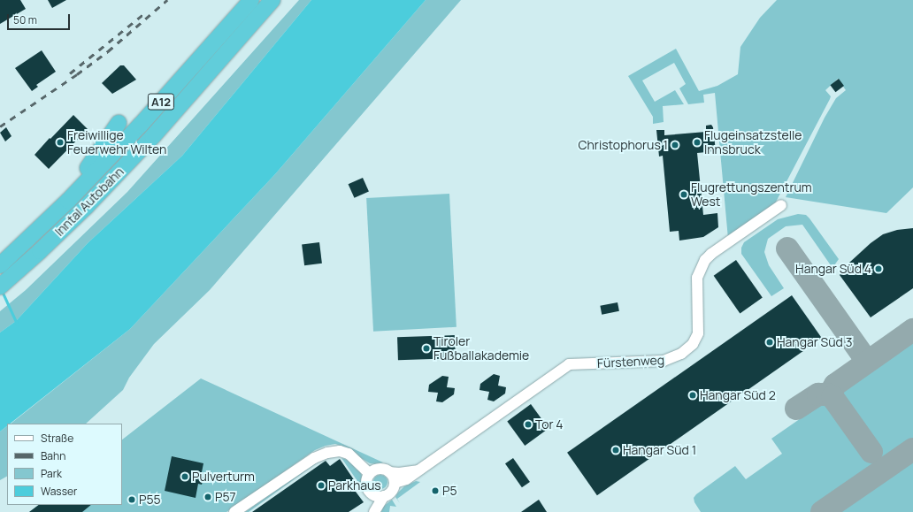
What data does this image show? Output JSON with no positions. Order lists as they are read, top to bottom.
{
  "streets": {
    "highway": ["A12", "Inntal Autobahn"],
    "street": ["Fürstenweg"]
  },
  "places": [
    "Freiwillige Feuerwehr Wilten",
    "Flugeinsatzstelle Innsbruck",
    "Christophorus 1",
    "Flugrettungszentrum West",
    "Hangar Süd 4",
    "Hangar Süd 3",
    "Tiroler Fußballakademie",
    "Hangar Süd 2",
    "Tor 4",
    "Hangar Süd 1",
    "Pulverturm",
    "Parkhaus",
    "P5",
    "P57",
    "P55"
  ],
  "legend": [
    "Straße",
    "Bahn",
    "Park",
    "Wasser"
  ],
  "scale_bar": "50 m"
}
